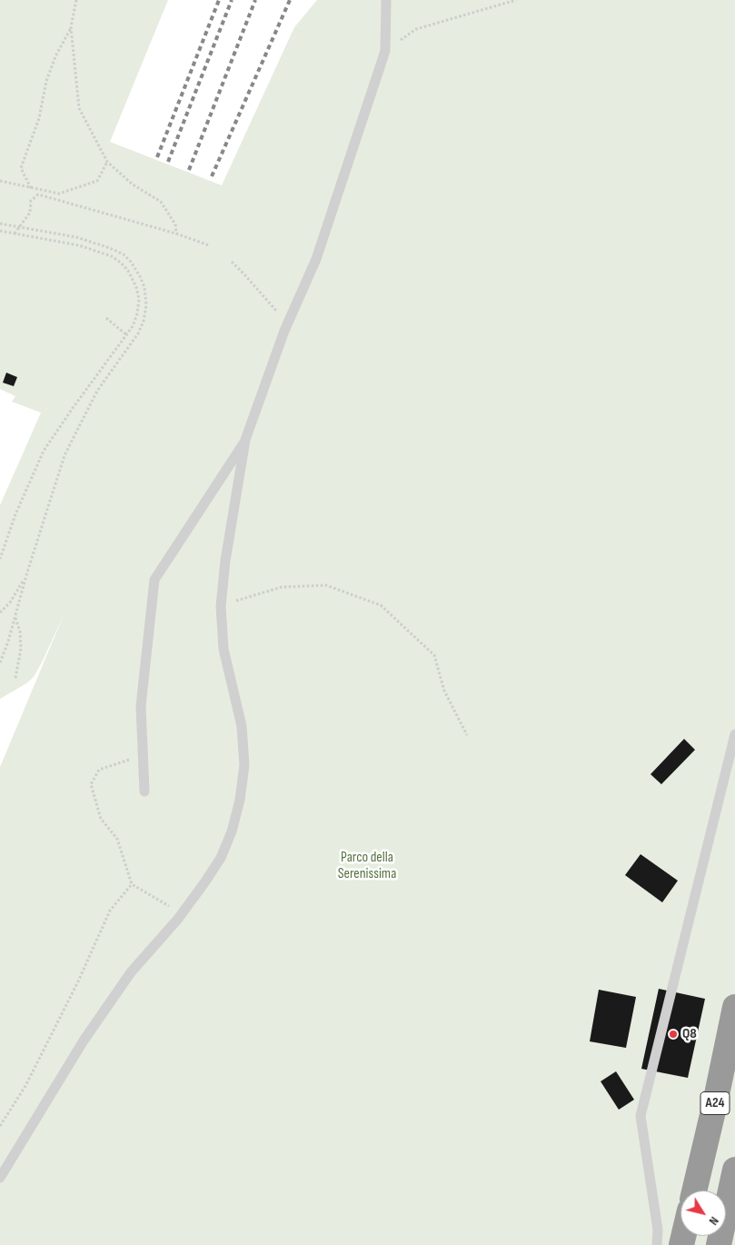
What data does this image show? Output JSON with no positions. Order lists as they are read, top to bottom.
{
  "streets": {
    "highway": ["A24"]
  },
  "parks": ["Parco della Serenissima"],
  "places": ["Q8"],
  "north": "bottom right"
}
